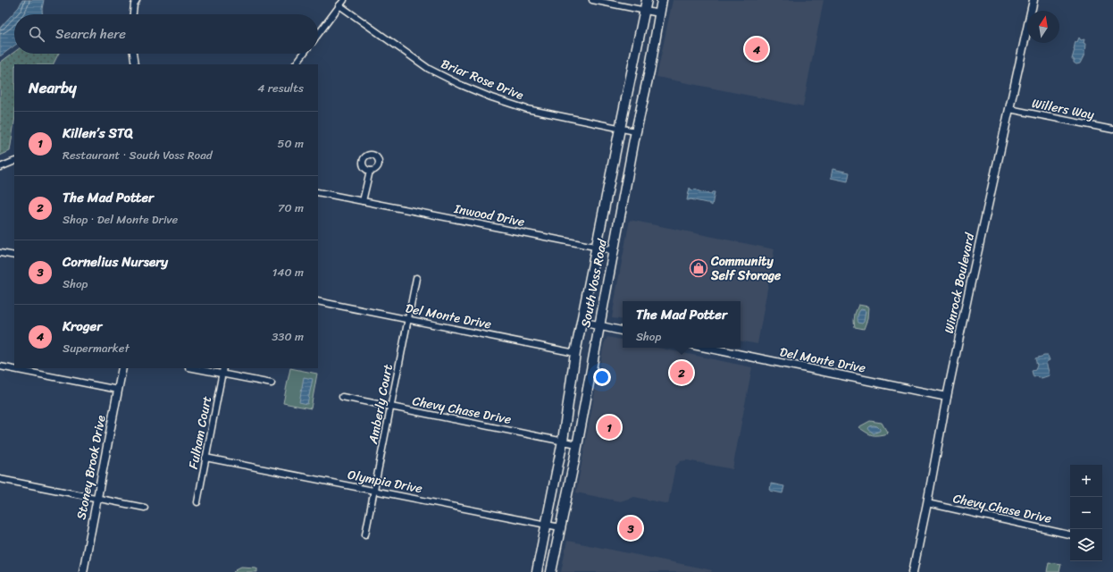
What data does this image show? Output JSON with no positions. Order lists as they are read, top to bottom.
{
  "streets": {
    "main road": ["South Voss Road"],
    "street": [
      "Briar Rose Drive",
      "Willers Way",
      "Inwood Drive",
      "Winrock Boulevard",
      "Del Monte Drive",
      "Amberly Court",
      "Chevy Chase Drive",
      "Fulham Court",
      "Stoney Brook Drive",
      "Olympia Drive"
    ]
  },
  "crossings": [
    ["Briar Rose Drive", "South Voss Road"],
    ["Willers Way", "Winrock Boulevard"],
    ["Inwood Drive", "South Voss Road"],
    ["South Voss Road", "Del Monte Drive"],
    ["South Voss Road", "Chevy Chase Drive"],
    ["South Voss Road", "Olympia Drive"],
    ["Winrock Boulevard", "Del Monte Drive"],
    ["Winrock Boulevard", "Chevy Chase Drive"],
    ["Del Monte Drive", "Amberly Court"],
    ["Amberly Court", "Chevy Chase Drive"],
    ["Amberly Court", "Olympia Drive"],
    ["Fulham Court", "Olympia Drive"]
  ],
  "places": {
    "shop": ["Community Self Storage"]
  },
  "north": "top",
  "page": {
    "search": "Search here",
    "pins": [
      "4",
      "2",
      "1",
      "3"
    ],
    "heading": ["Nearby", "4 results"],
    "list": [
      {
        "mark": "1",
        "name": "Killen’s STQ",
        "note": "Restaurant · South Voss Road",
        "value": "50 m"
      },
      {
        "mark": "2",
        "name": "The Mad Potter",
        "note": "Shop · Del Monte Drive",
        "value": "70 m"
      },
      {
        "mark": "3",
        "name": "Cornelius Nursery",
        "note": "Shop",
        "value": "140 m"
      },
      {
        "mark": "4",
        "name": "Kroger",
        "note": "Supermarket",
        "value": "330 m"
      }
    ],
    "popup": ["The Mad Potter", "Shop"],
    "map_buttons": ["+", "−"]
  }
}
